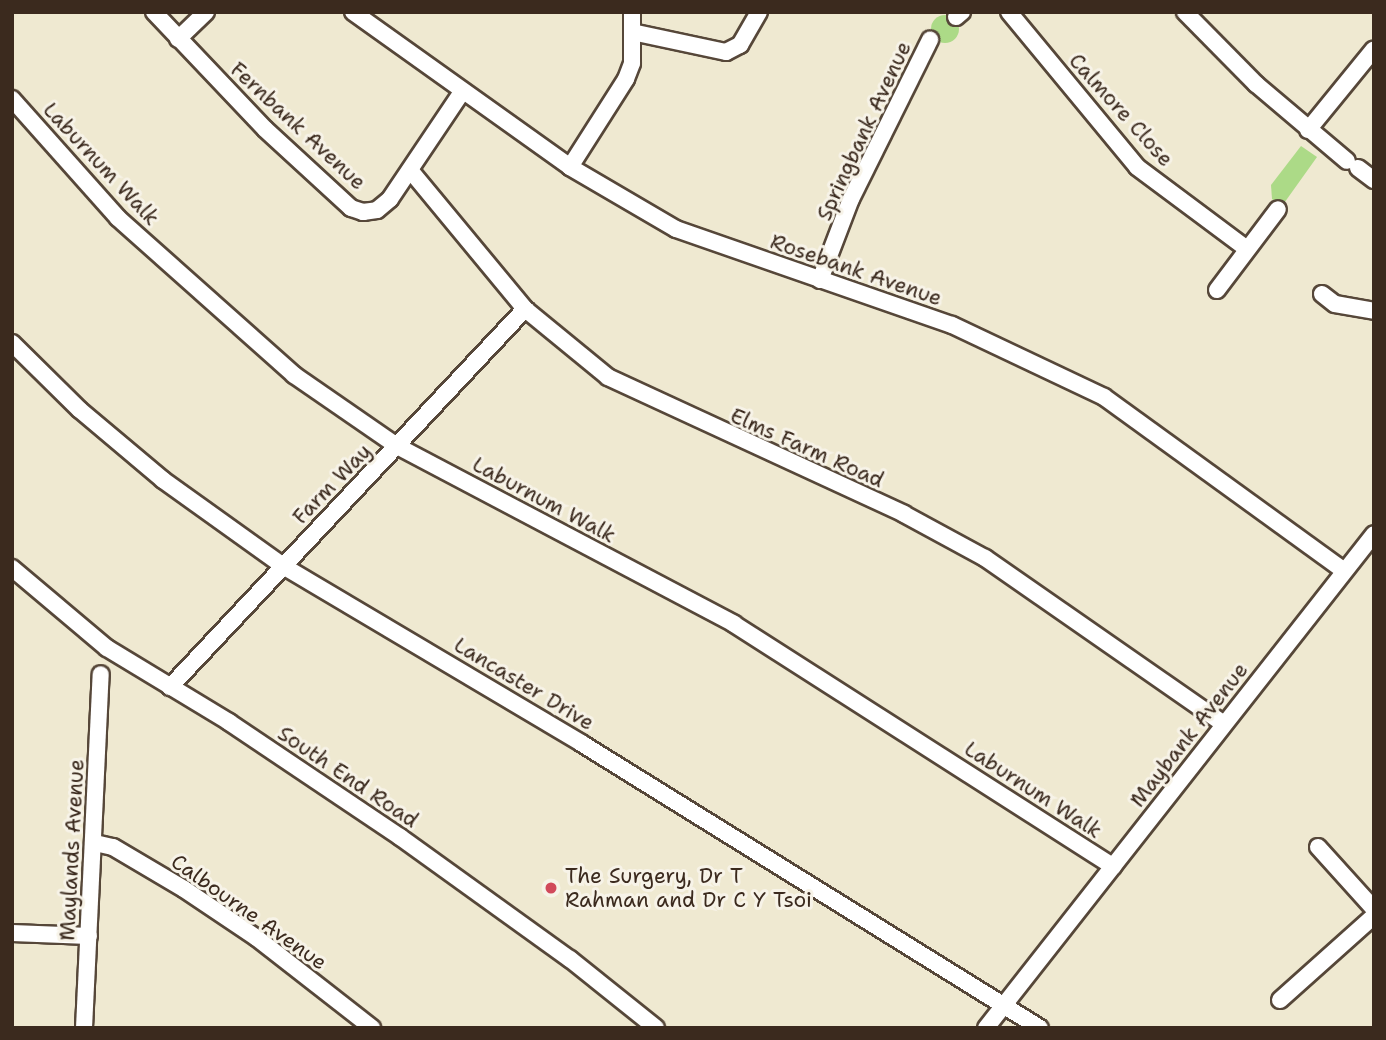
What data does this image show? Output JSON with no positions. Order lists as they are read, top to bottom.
{
  "streets": {
    "street": [
      "Calmore Close",
      "Fernbank Avenue",
      "Springbank Avenue",
      "Laburnum Walk",
      "Rosebank Avenue",
      "Elms Farm Road",
      "Farm Way",
      "Lancaster Drive",
      "Maybank Avenue",
      "South End Road",
      "Maylands Avenue",
      "Calbourne Avenue"
    ]
  },
  "crossings": [
    ["Fernbank Avenue", "Rosebank Avenue"],
    ["Fernbank Avenue", "Elms Farm Road"],
    ["Springbank Avenue", "Rosebank Avenue"],
    ["Laburnum Walk", "Farm Way"],
    ["Laburnum Walk", "Maybank Avenue"],
    ["Rosebank Avenue", "Maybank Avenue"],
    ["Elms Farm Road", "Farm Way"],
    ["Elms Farm Road", "Maybank Avenue"],
    ["Farm Way", "Lancaster Drive"],
    ["Farm Way", "South End Road"],
    ["Lancaster Drive", "Maybank Avenue"],
    ["Maylands Avenue", "Calbourne Avenue"]
  ],
  "places": ["The Surgery, Dr T Rahman and Dr C Y Tsoi"]
}
